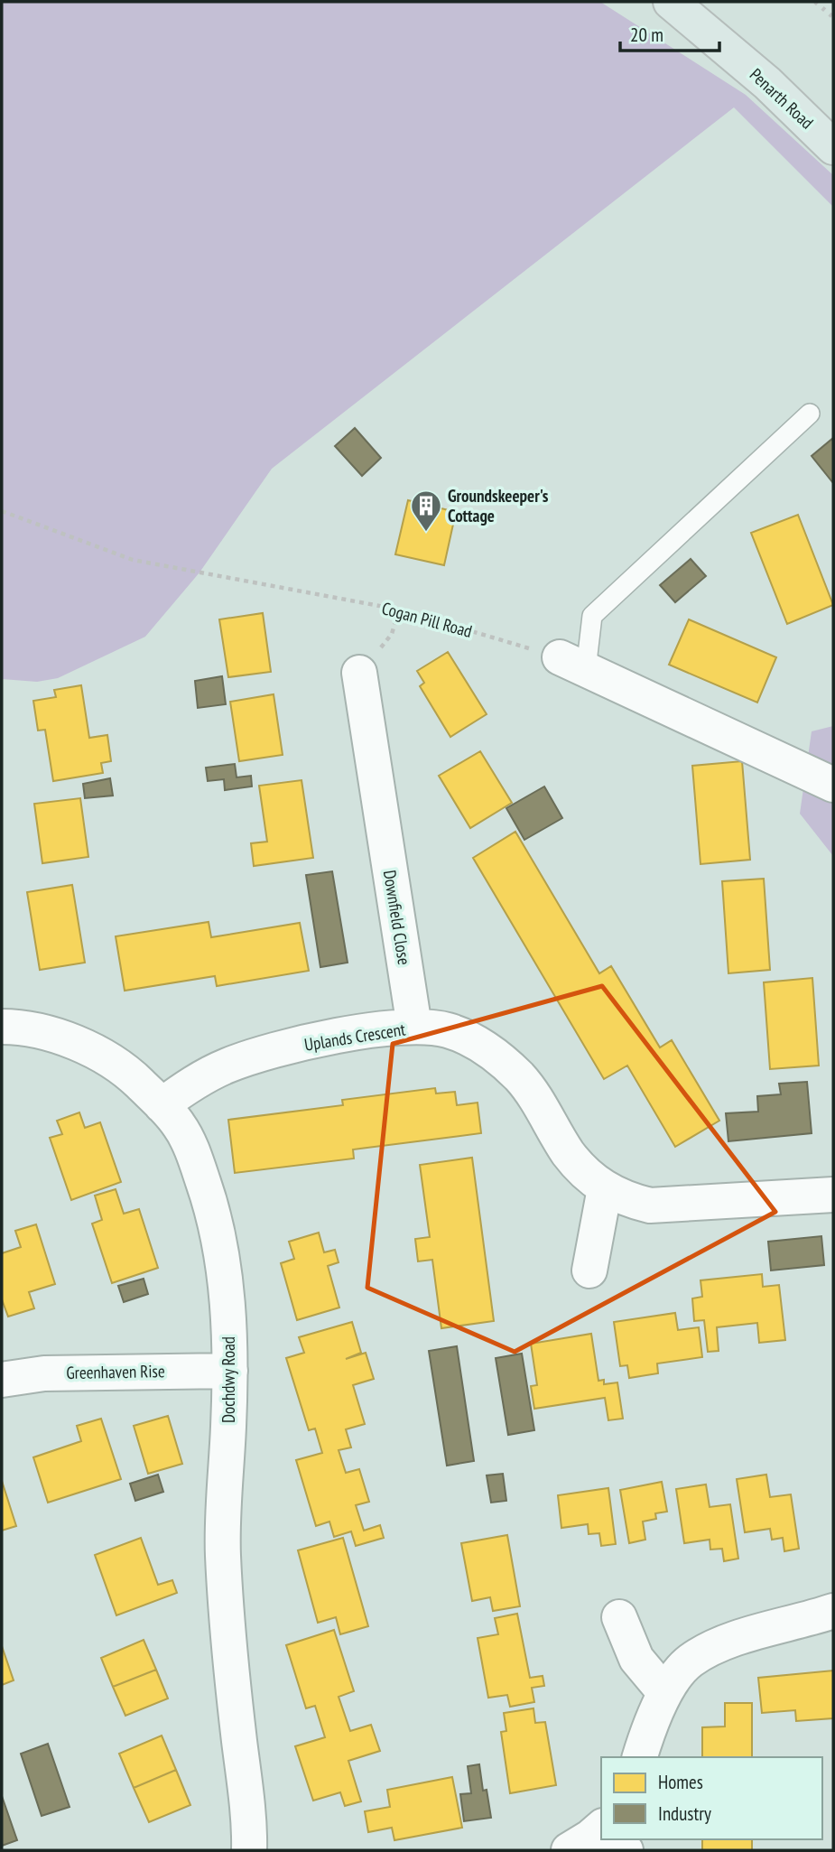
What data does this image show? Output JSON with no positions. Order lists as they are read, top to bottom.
{
  "streets": {
    "main road": ["Penarth Road"],
    "street": [
      "Downfield Close",
      "Uplands Crescent",
      "Greenhaven Rise",
      "Dochdwy Road"
    ],
    "path": ["Cogan Pill Road"]
  },
  "crossings": [
    ["Downfield Close", "Uplands Crescent"],
    ["Uplands Crescent", "Dochdwy Road"],
    ["Greenhaven Rise", "Dochdwy Road"]
  ],
  "places": {
    "building": ["Groundskeeper's Cottage"]
  },
  "legend": ["Homes", "Industry"],
  "scale_bar": "20 m"
}
